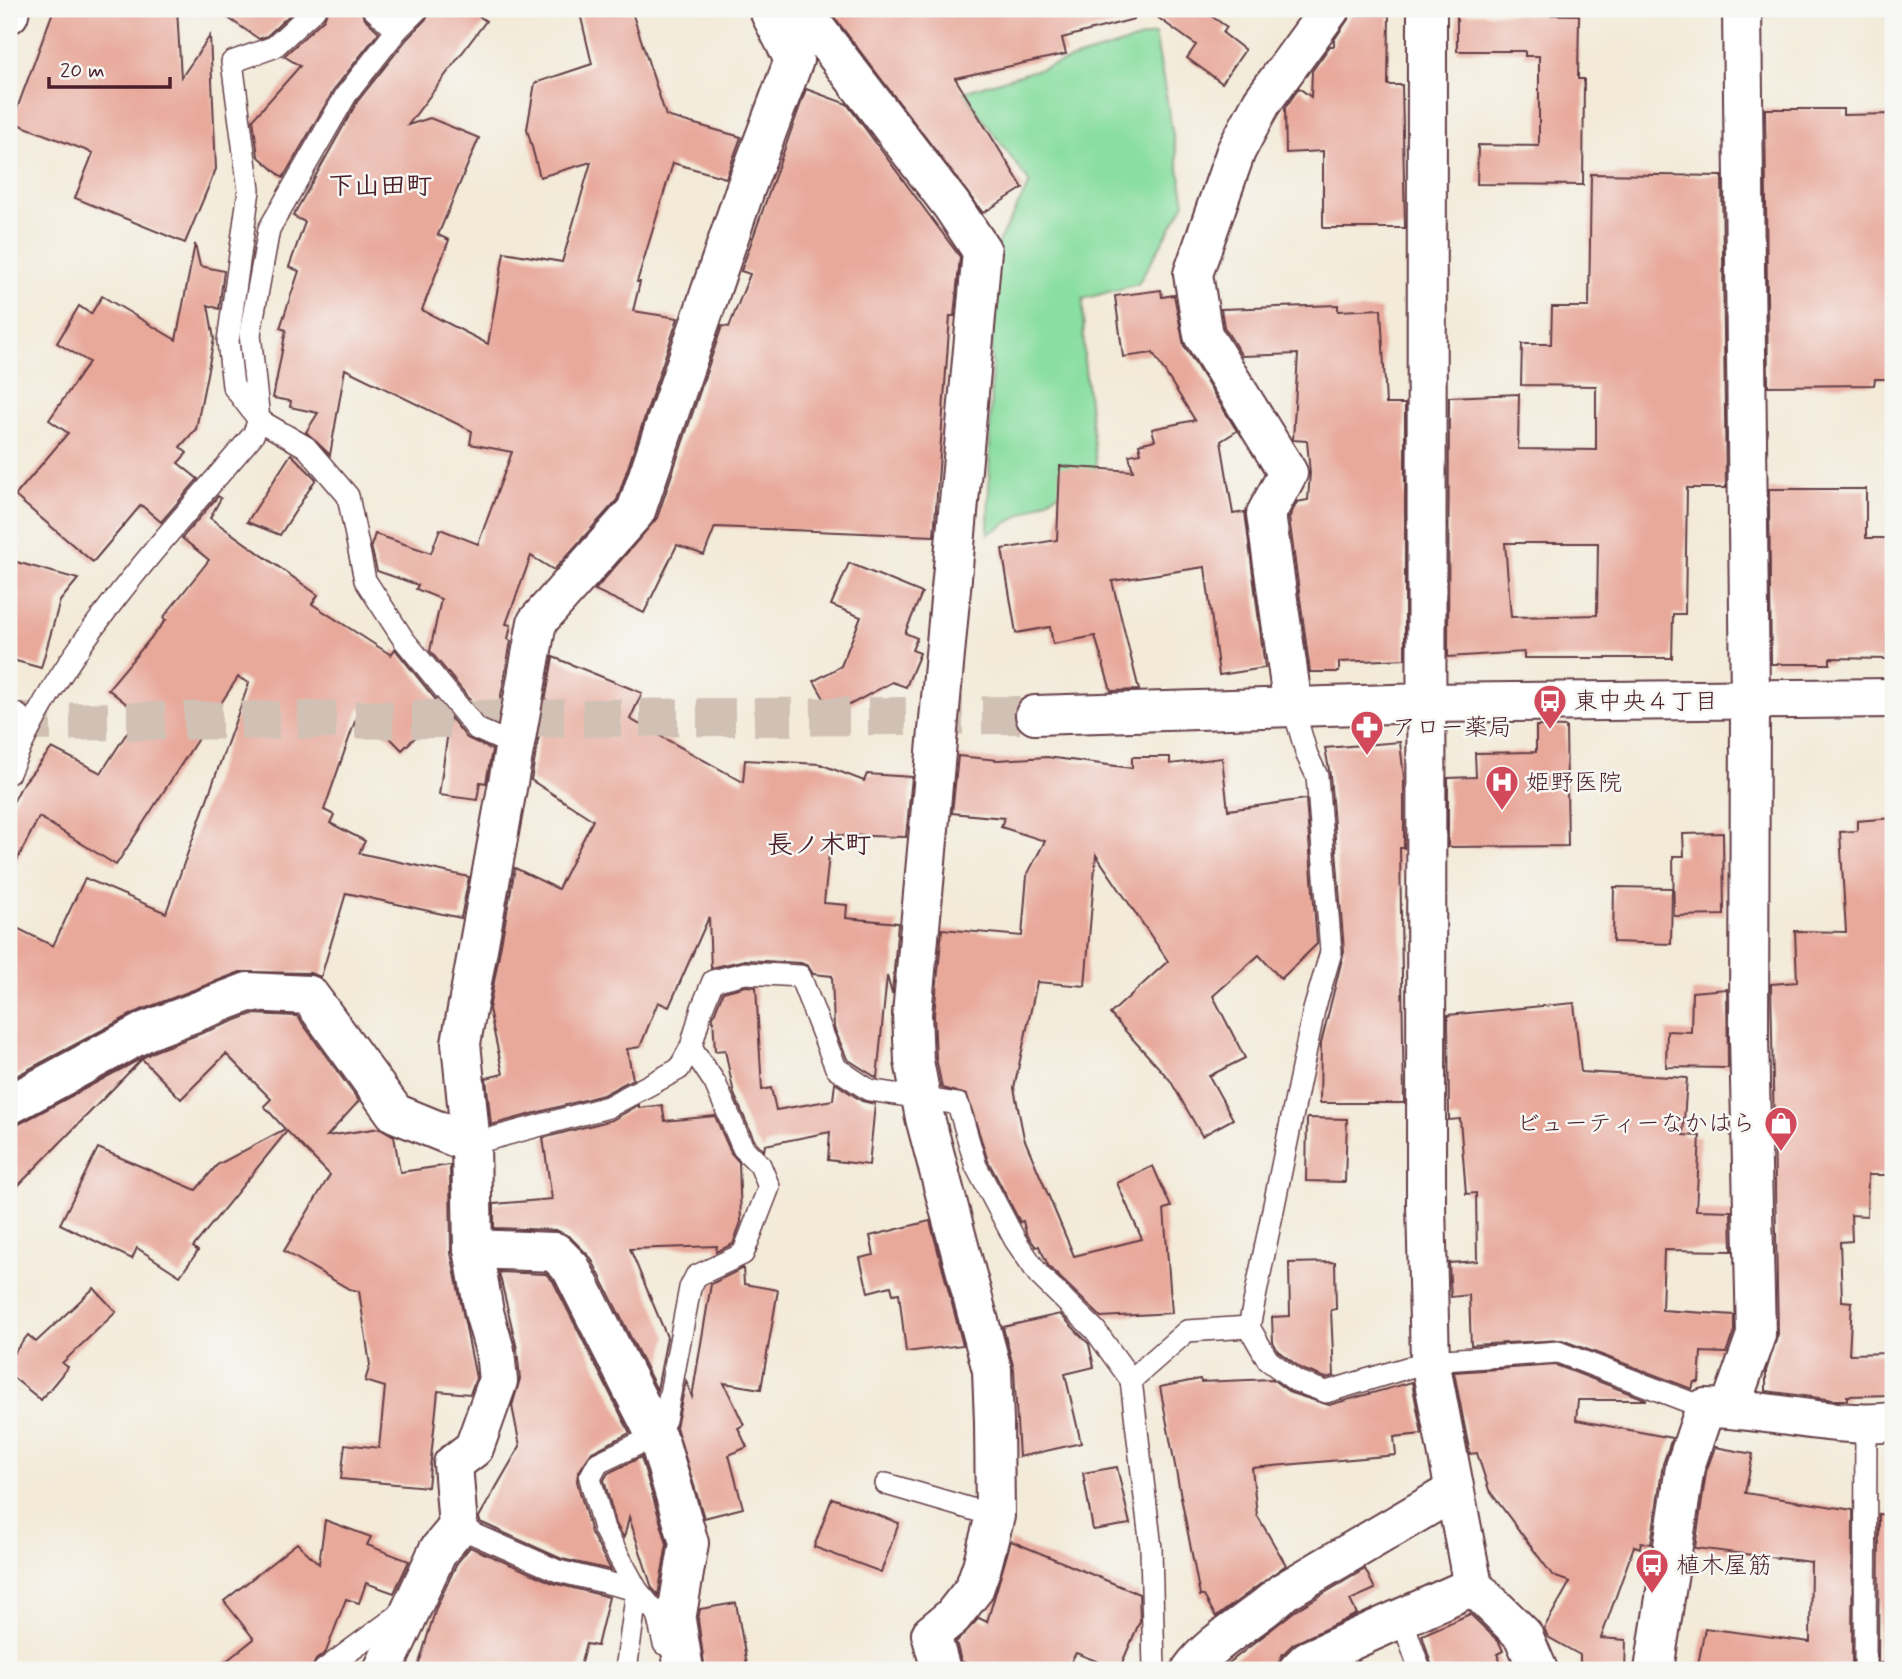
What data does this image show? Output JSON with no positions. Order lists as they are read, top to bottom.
{
  "districts": ["下山田町", "長ノ木町"],
  "places": {
    "bus stop": ["東中央４丁目", "植木屋筋"],
    "pharmacy": ["アロー薬局"],
    "hospital": ["姫野医院"],
    "shop": ["ビューティーなかはら"]
  },
  "scale_bar": "20 m"
}
